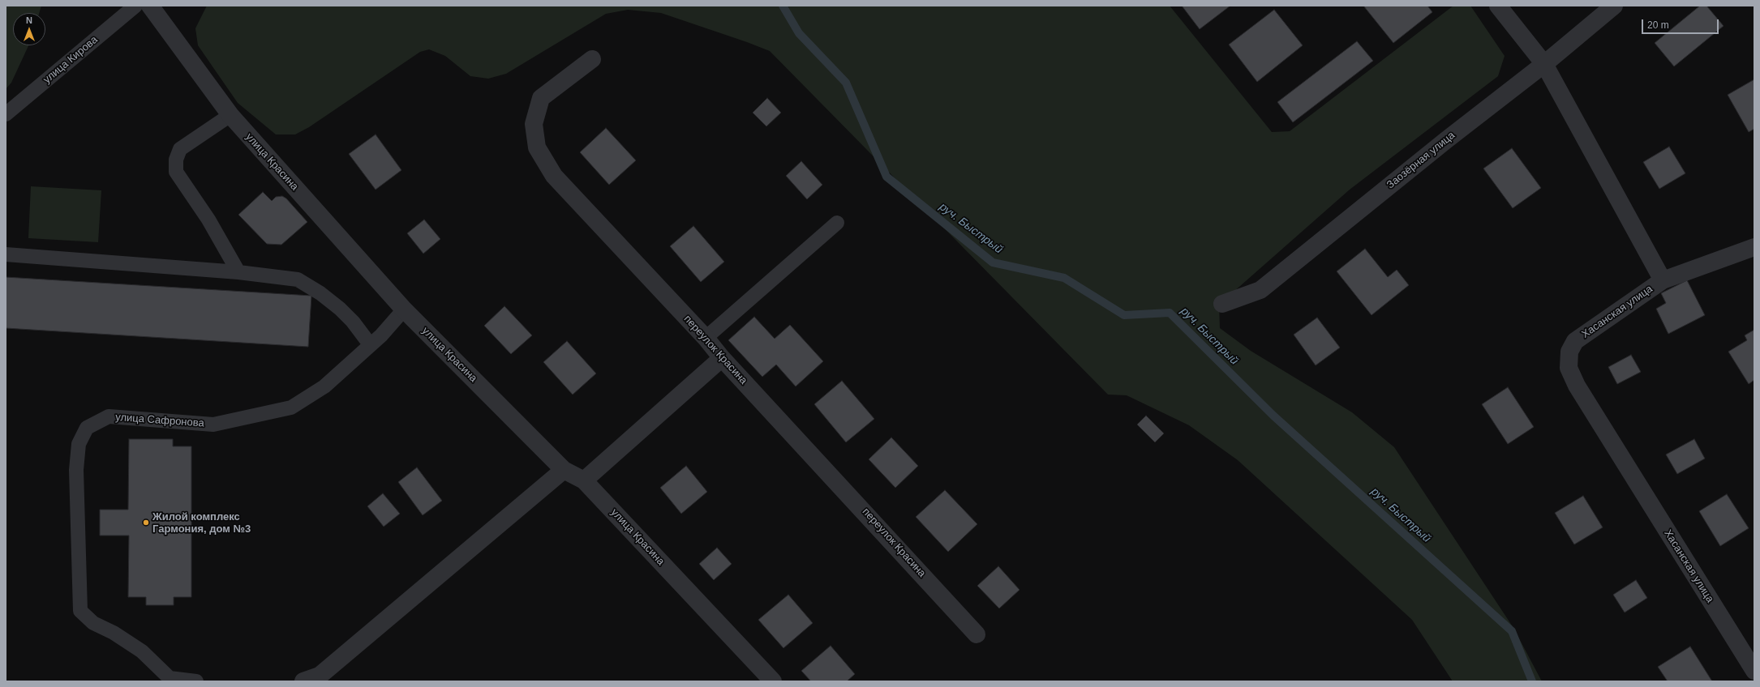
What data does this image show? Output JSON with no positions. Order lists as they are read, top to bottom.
{
  "streets": {
    "street": [
      "Заозёрная улица",
      "улица Красина",
      "Хасанская улица",
      "переулок Красина"
    ],
    "lane": ["улица Кирова", "улица Сафронова"]
  },
  "crossings": [
    ["Заозёрная улица", "Хасанская улица"],
    ["улица Красина", "улица Сафронова"]
  ],
  "water": ["руч. Быстрый"],
  "places": ["Жилой комплекс Гармония, дом №3"],
  "scale_bar": "20 m",
  "north": "top"
}
